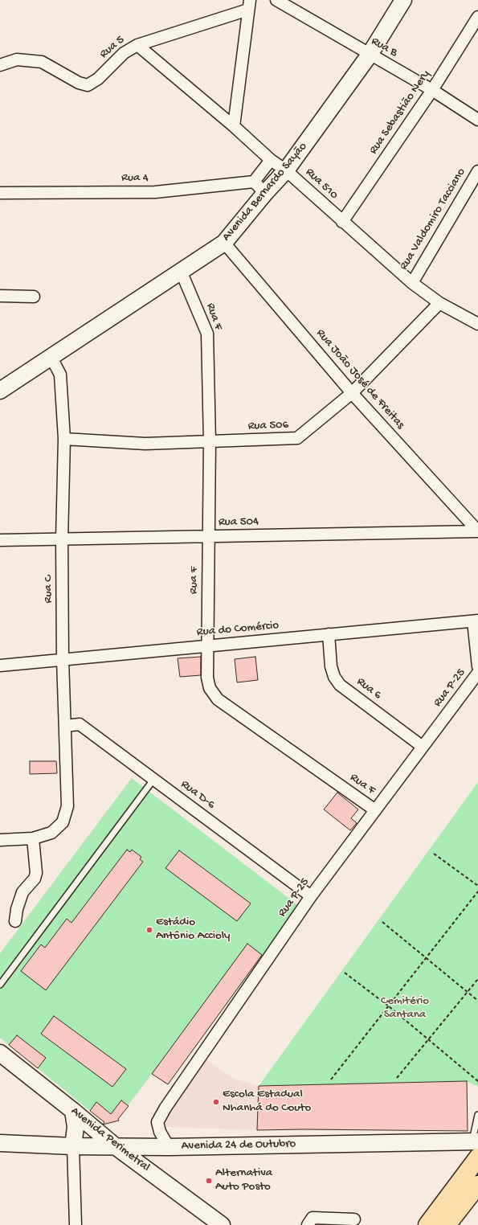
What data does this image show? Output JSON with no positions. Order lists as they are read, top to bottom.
{
  "streets": {
    "street": [
      "Rua 5",
      "Rua B",
      "Rua Sebastião Nery",
      "Rua 4",
      "Rua 510",
      "Avenida Bernardo Sayão",
      "Rua Valdomiro Tacciano",
      "Rua F",
      "Rua João José de Freitas",
      "Rua 506",
      "Rua 504",
      "Rua C",
      "Rua do Comércio",
      "Rua P-25",
      "Rua 6",
      "Rua D-6",
      "Avenida Perimetral",
      "Avenida 24 de Outubro"
    ]
  },
  "crossings": [
    ["Rua 5", "Rua 510"],
    ["Rua B", "Rua Sebastião Nery"],
    ["Rua B", "Avenida Bernardo Sayão"],
    ["Rua Sebastião Nery", "Rua 510"],
    ["Rua 510", "Avenida Bernardo Sayão"],
    ["Rua 510", "Rua Valdomiro Tacciano"],
    ["Rua 510", "Rua 506"],
    ["Avenida Bernardo Sayão", "Rua F"],
    ["Avenida Bernardo Sayão", "Rua João José de Freitas"],
    ["Avenida Bernardo Sayão", "Rua C"],
    ["Rua F", "Rua 506"],
    ["Rua F", "Rua 504"],
    ["Rua F", "Rua do Comércio"],
    ["Rua F", "Rua P-25"],
    ["Rua João José de Freitas", "Rua 506"],
    ["Rua João José de Freitas", "Rua 504"],
    ["Rua 506", "Rua C"],
    ["Rua 504", "Rua C"],
    ["Rua C", "Rua do Comércio"],
    ["Rua C", "Rua D-6"],
    ["Rua do Comércio", "Rua 6"],
    ["Rua P-25", "Rua 6"],
    ["Rua P-25", "Rua D-6"],
    ["Rua P-25", "Avenida 24 de Outubro"],
    ["Avenida Perimetral", "Avenida 24 de Outubro"]
  ],
  "parks": ["Cemitério Santana"],
  "places": ["Estádio Antônio Accioly", "Escola Estadual Nhanhá do Couto", "Alternativa Auto Posto"]
}
